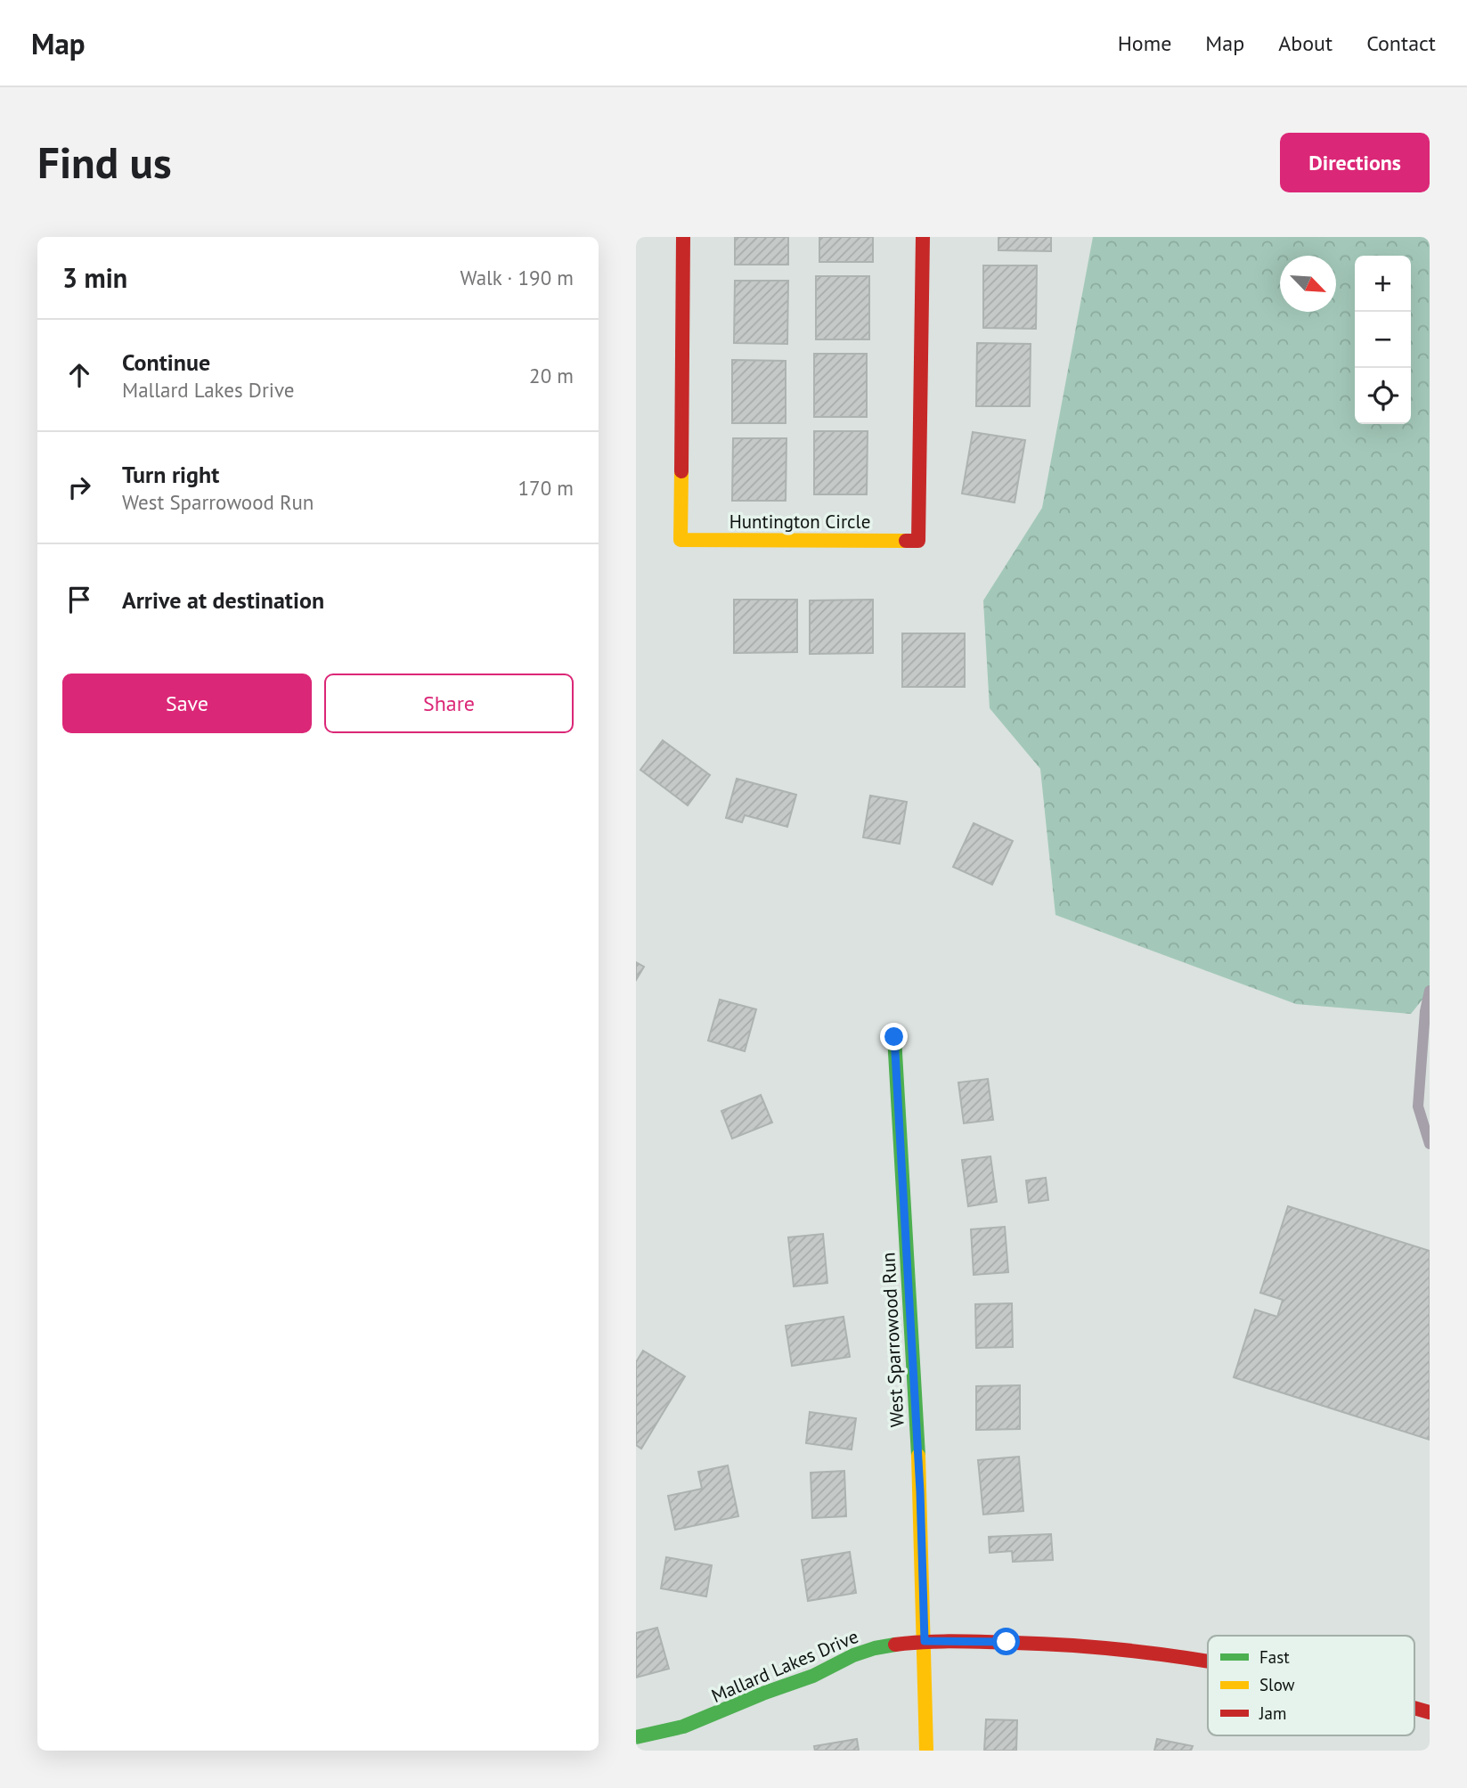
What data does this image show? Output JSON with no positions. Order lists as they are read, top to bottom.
{
  "streets": {
    "street": ["Huntington Circle", "West Sparrowood Run", "Mallard Lakes Drive"]
  },
  "crossings": [
    ["West Sparrowood Run", "Mallard Lakes Drive"]
  ],
  "legend": ["Fast", "Slow", "Jam"],
  "north": "bottom right",
  "page": {
    "header": "Map",
    "nav": [
      "Home",
      "Map",
      "About",
      "Contact"
    ],
    "buttons": [
      "Directions",
      ["Save", "Share"]
    ],
    "title": "Find us",
    "heading": ["3 min", "Walk · 190 m"],
    "map_buttons": ["+", "−"],
    "list": [
      ["Continue", "Mallard Lakes Drive", "20 m"],
      ["Turn right", "West Sparrowood Run", "170 m"],
      "Arrive at destination"
    ]
  }
}
